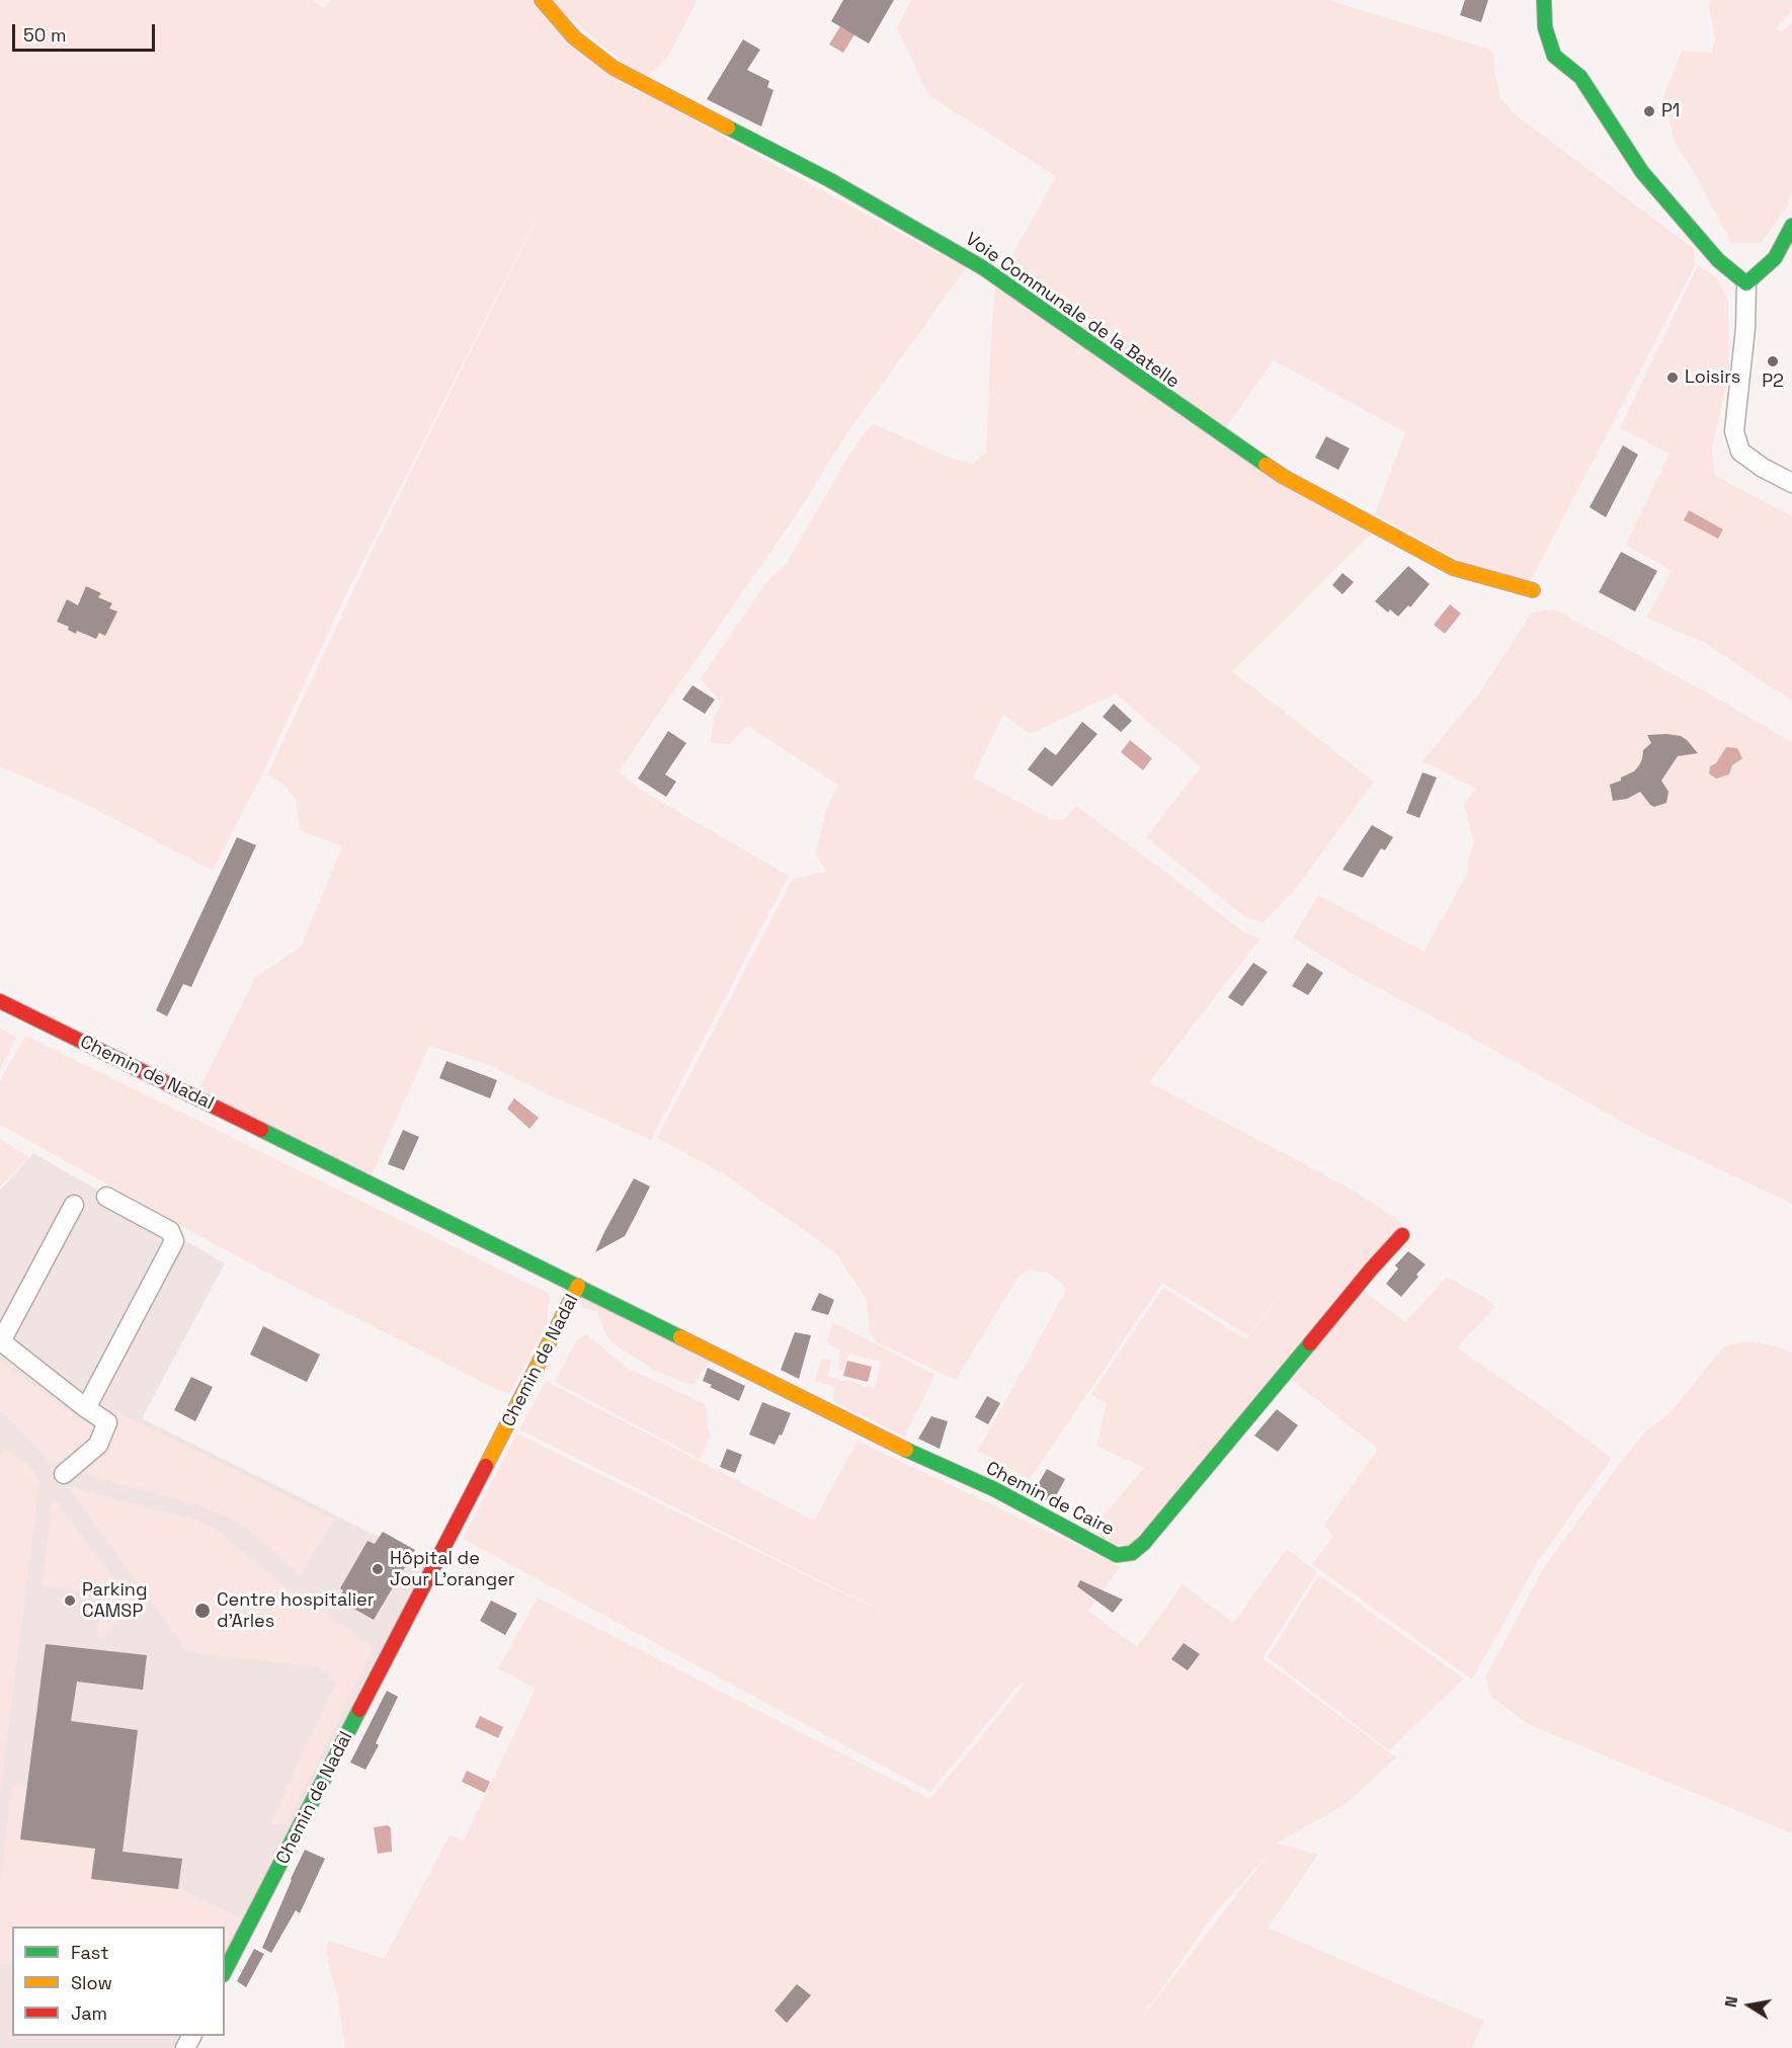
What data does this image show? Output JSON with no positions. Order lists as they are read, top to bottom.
{
  "streets": {
    "street": ["Voie Communale de la Batelle", "Chemin de Nadal", "Chemin de Caire"]
  },
  "crossings": [
    ["Chemin de Nadal", "Chemin de Caire"]
  ],
  "places": [
    "P1",
    "P2",
    "Loisirs",
    "Hôpital de Jour L'oranger",
    "Parking CAMSP",
    "Centre hospitalier d'Arles"
  ],
  "legend": ["Fast", "Slow", "Jam"],
  "scale_bar": "50 m",
  "north": "left"
}
